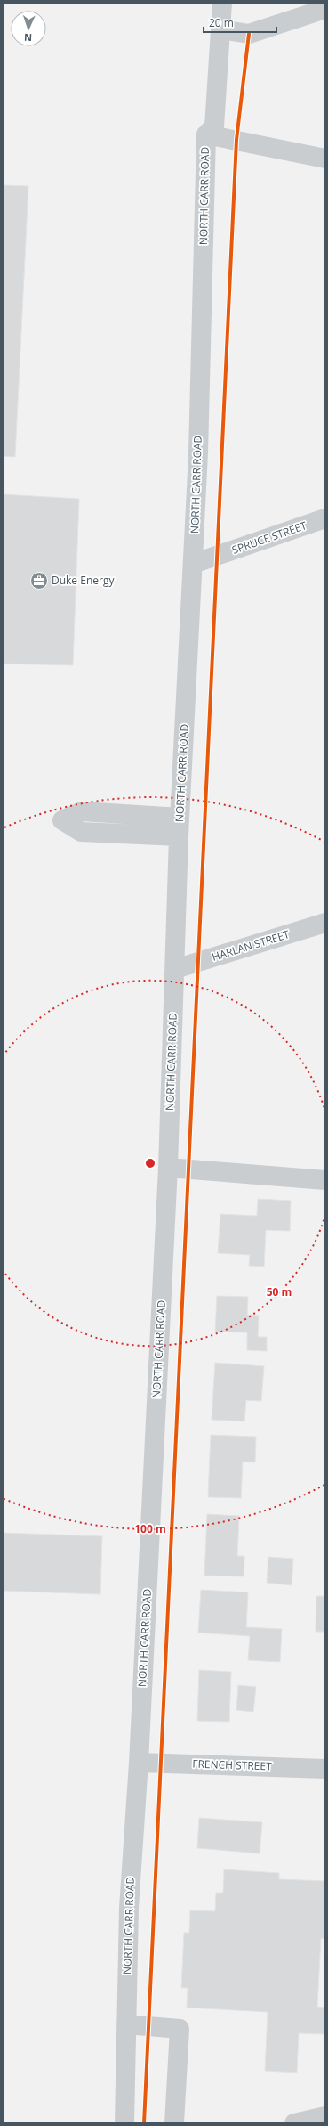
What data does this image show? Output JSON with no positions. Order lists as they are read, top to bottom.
{
  "streets": {
    "street": [
      "NORTH CARR ROAD",
      "SPRUCE STREET",
      "HARLAN STREET",
      "FRENCH STREET"
    ]
  },
  "crossings": [
    ["NORTH CARR ROAD", "SPRUCE STREET"],
    ["NORTH CARR ROAD", "HARLAN STREET"],
    ["NORTH CARR ROAD", "FRENCH STREET"]
  ],
  "places": {
    "office": ["Duke Energy"]
  },
  "scale_bar": "20 m",
  "north": "bottom",
  "rings": ["50 m", "100 m"]
}
